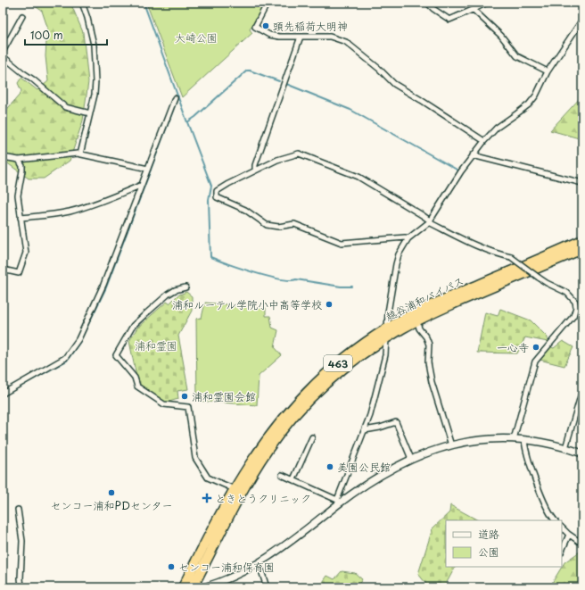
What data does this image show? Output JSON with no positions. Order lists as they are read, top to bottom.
{
  "streets": {
    "highway": ["越谷浦和バイパス", "463"]
  },
  "parks": ["大崎公園", "浦和霊園"],
  "places": {
    "other": [
      "頭先稲荷大明神",
      "浦和ルーテル学院小中高等学校",
      "一心寺",
      "浦和霊園会館",
      "美園公民館",
      "センコー浦和PDセンター",
      "センコー浦和保育園"
    ],
    "health": ["ときとうクリニック"]
  },
  "legend": ["道路", "公園"],
  "scale_bar": "100 m"
}
